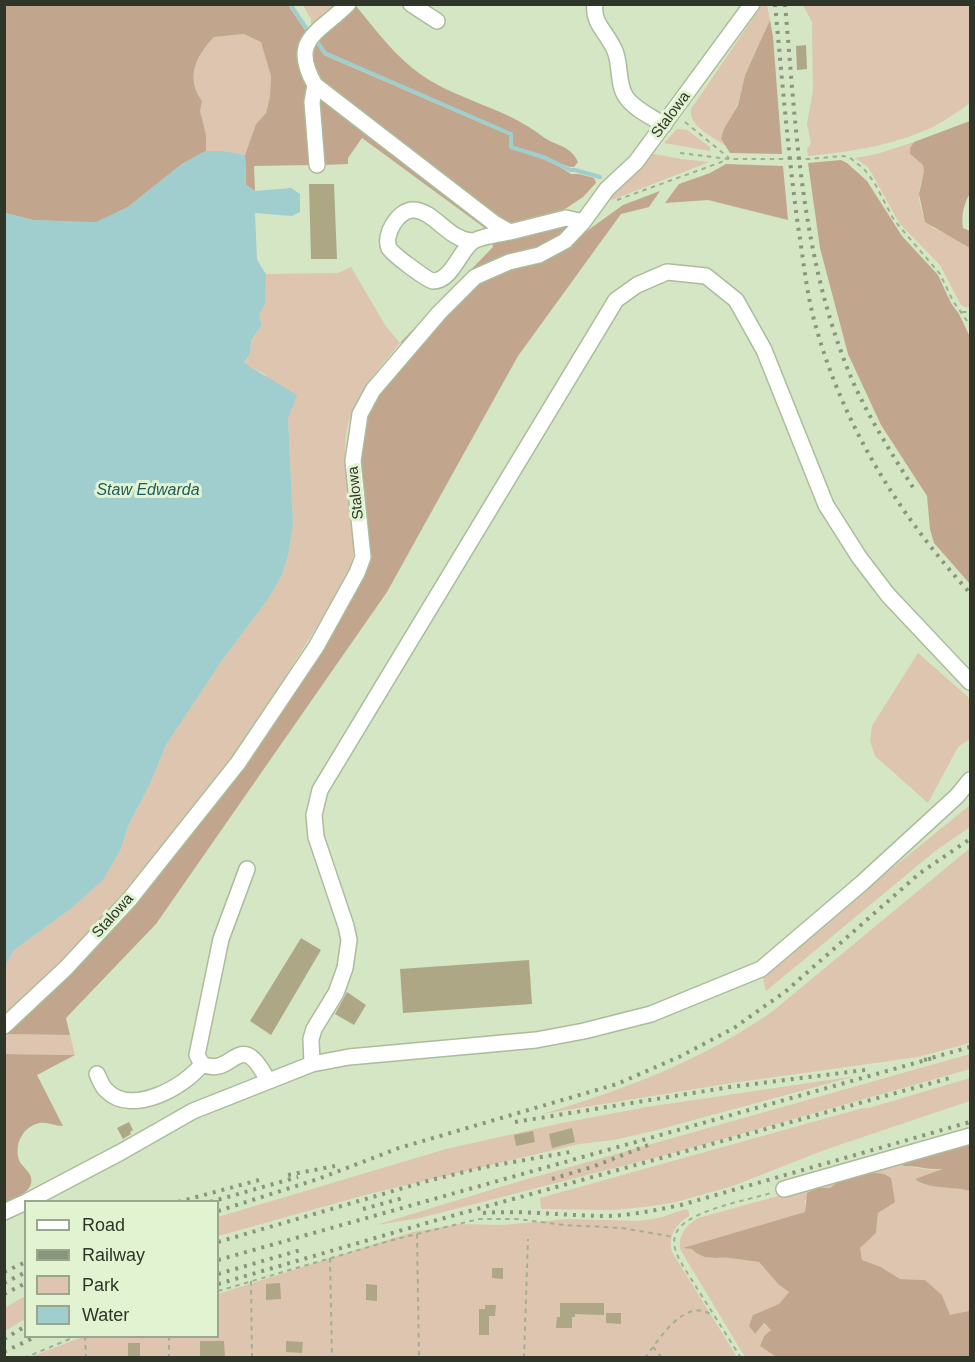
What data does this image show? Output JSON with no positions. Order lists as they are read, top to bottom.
{
  "streets": {
    "street": ["Stalowa"]
  },
  "water": ["Staw Edwarda"],
  "legend": [
    "Road",
    "Railway",
    "Park",
    "Water"
  ]
}
